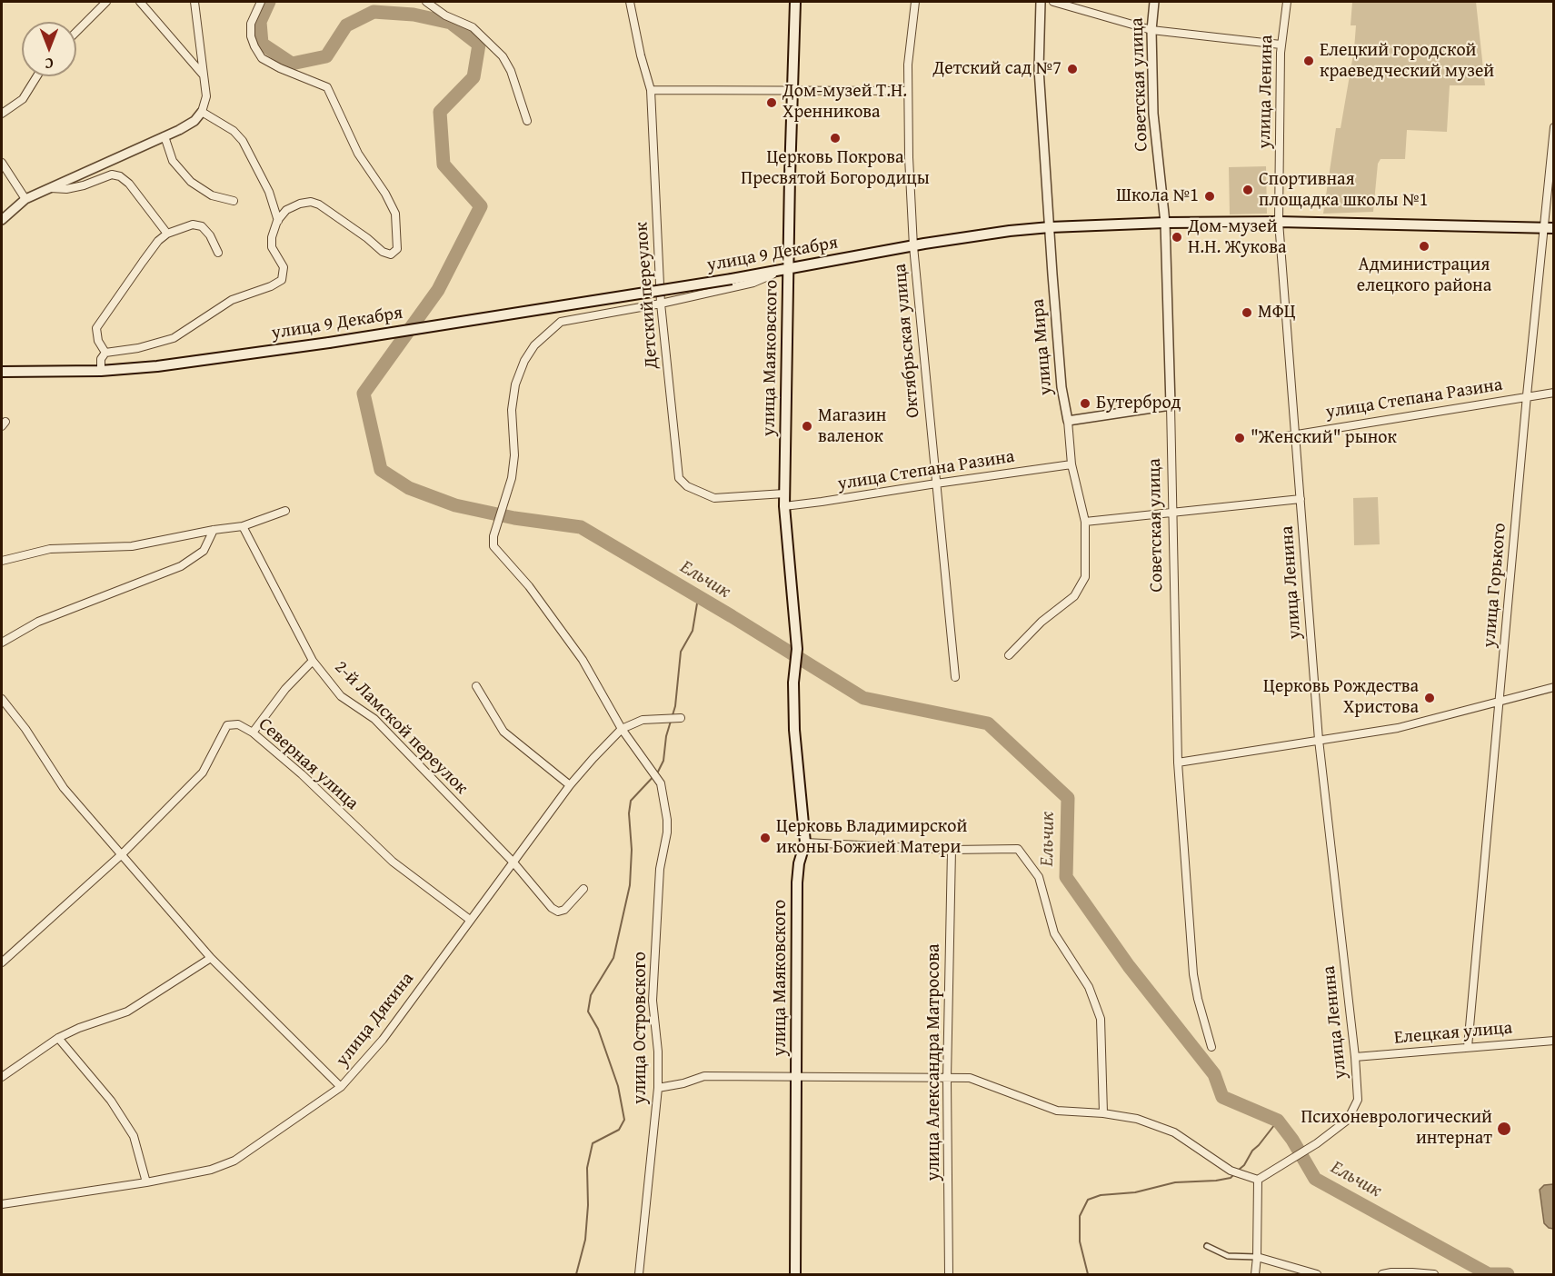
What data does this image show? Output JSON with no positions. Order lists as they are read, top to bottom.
{
  "streets": {
    "main road": ["улица 9 Декабря", "улица Маяковского"],
    "street": [
      "Советская улица",
      "улица Ленина",
      "Детский переулок",
      "Октябрьская улица",
      "улица Мира",
      "улица Степана Разина",
      "улица Горького",
      "2-й Ламской переулок",
      "Северная улица",
      "улица Дякина",
      "улица Островского",
      "Елецкая улица",
      "улица Александра Матросова"
    ]
  },
  "crossings": [
    ["Советская улица", "улица 9 Декабря"],
    ["улица Ленина", "улица 9 Декабря"],
    ["улица Ленина", "улица Степана Разина"],
    ["улица Ленина", "Елецкая улица"],
    ["улица 9 Декабря", "Октябрьская улица"],
    ["улица 9 Декабря", "улица Мира"],
    ["улица 9 Декабря", "улица Маяковского"],
    ["улица 9 Декабря", "улица Горького"],
    ["Детский переулок", "улица Маяковского"],
    ["Детский переулок", "улица Островского"],
    ["Октябрьская улица", "улица Степана Разина"],
    ["улица Мира", "улица Степана Разина"],
    ["улица Маяковского", "улица Степана Разина"],
    ["улица Степана Разина", "улица Горького"],
    ["улица Горького", "Елецкая улица"],
    ["2-й Ламской переулок", "улица Дякина"],
    ["Северная улица", "улица Дякина"],
    ["улица Дякина", "улица Островского"]
  ],
  "water": ["Ельчик"],
  "places": [
    "Елецкий городской краеведческий музей",
    "Детский сад №7",
    "Дом-музей Т.Н. Хренникова",
    "Церковь Покрова Пресвятой Богородицы",
    "Спортивная площадка школы №1",
    "Школа №1",
    "Дом-музей Н.Н. Жукова",
    "Администрация елецкого района",
    "МФЦ",
    "Бутерброд",
    "Магазин валенок",
    "\"Женский\" рынок",
    "Церковь Рождества Христова",
    "Церковь Владимирской иконы Божией Матери",
    "Психоневрологический интернат"
  ],
  "north": "bottom"
}
